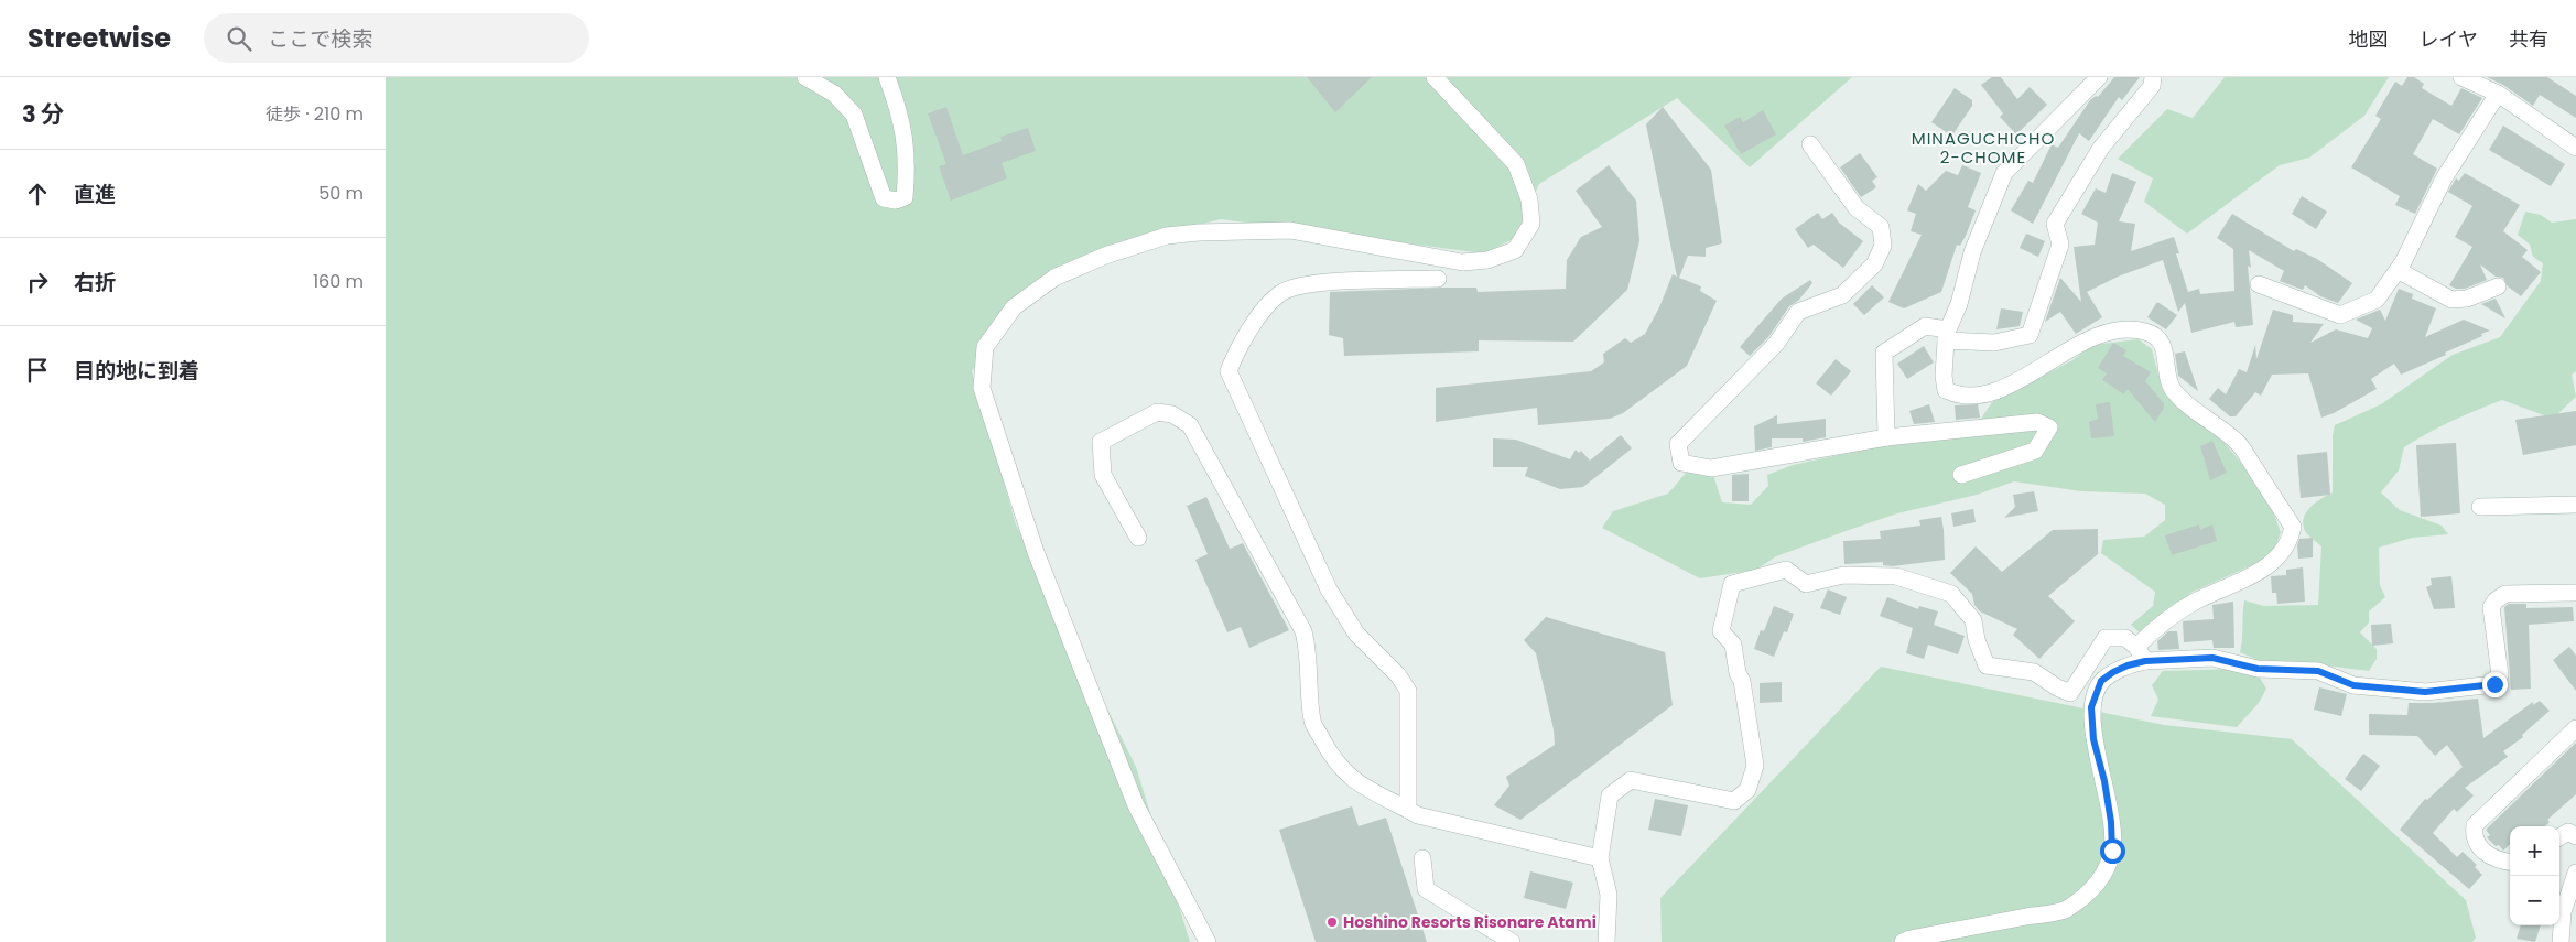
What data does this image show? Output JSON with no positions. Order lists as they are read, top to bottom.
{
  "districts": ["MINAGUCHICHO 2-CHOME"],
  "places": ["Hoshino Resorts Risonare Atami"],
  "page": {
    "header": "Streetwise",
    "search": "ここで検索",
    "nav": ["地図", "レイヤ", "共有"],
    "heading": ["3 分", "徒歩 · 210 m"],
    "list": [
      ["直進", "50 m"],
      ["右折", "160 m"],
      "目的地に到着"
    ],
    "map_buttons": ["+", "−"]
  }
}
